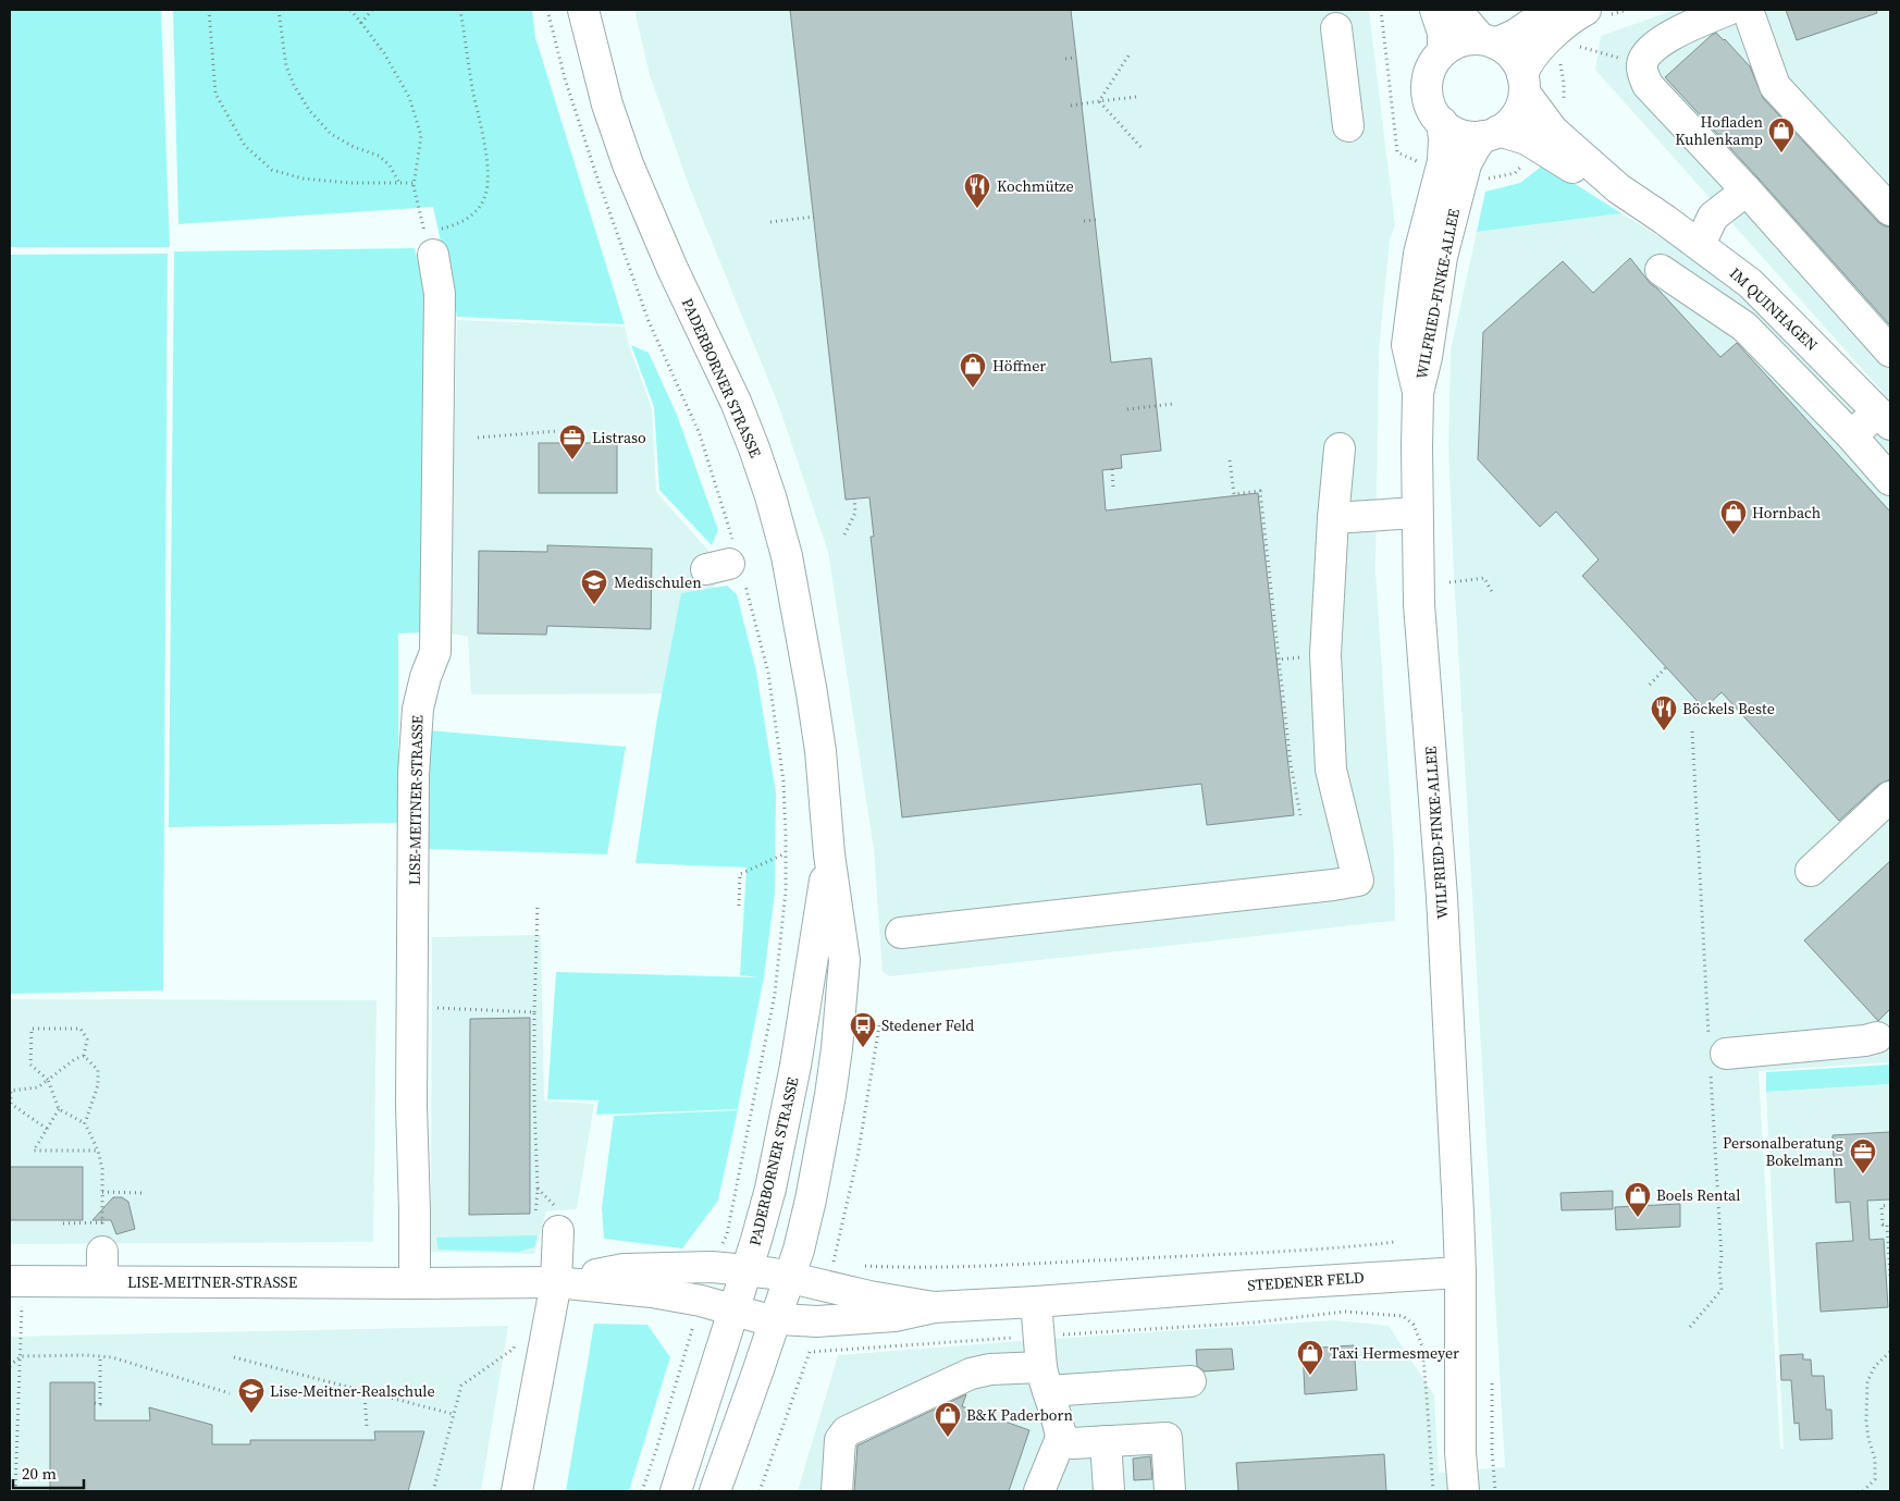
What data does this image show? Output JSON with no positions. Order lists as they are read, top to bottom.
{
  "streets": {
    "street": [
      "WILFRIED-FINKE-ALLEE",
      "IM QUINHAGEN",
      "PADERBORNER STRASSE",
      "LISE-MEITNER-STRASSE",
      "STEDENER FELD"
    ]
  },
  "crossings": [
    ["WILFRIED-FINKE-ALLEE", "IM QUINHAGEN"],
    ["WILFRIED-FINKE-ALLEE", "STEDENER FELD"],
    ["PADERBORNER STRASSE", "LISE-MEITNER-STRASSE"],
    ["PADERBORNER STRASSE", "STEDENER FELD"],
    ["LISE-MEITNER-STRASSE", "STEDENER FELD"]
  ],
  "places": {
    "shop": [
      "Hofladen Kuhlenkamp",
      "Höffner",
      "Hornbach",
      "Boels Rental",
      "Taxi Hermesmeyer",
      "B&K Paderborn"
    ],
    "restaurant": ["Kochmütze", "Böckels Beste"],
    "office": ["Listraso", "Personalberatung Bokelmann"],
    "school or university": ["Medischulen", "Lise-Meitner-Realschule"],
    "bus stop": ["Stedener Feld"]
  },
  "scale_bar": "20 m"
}
